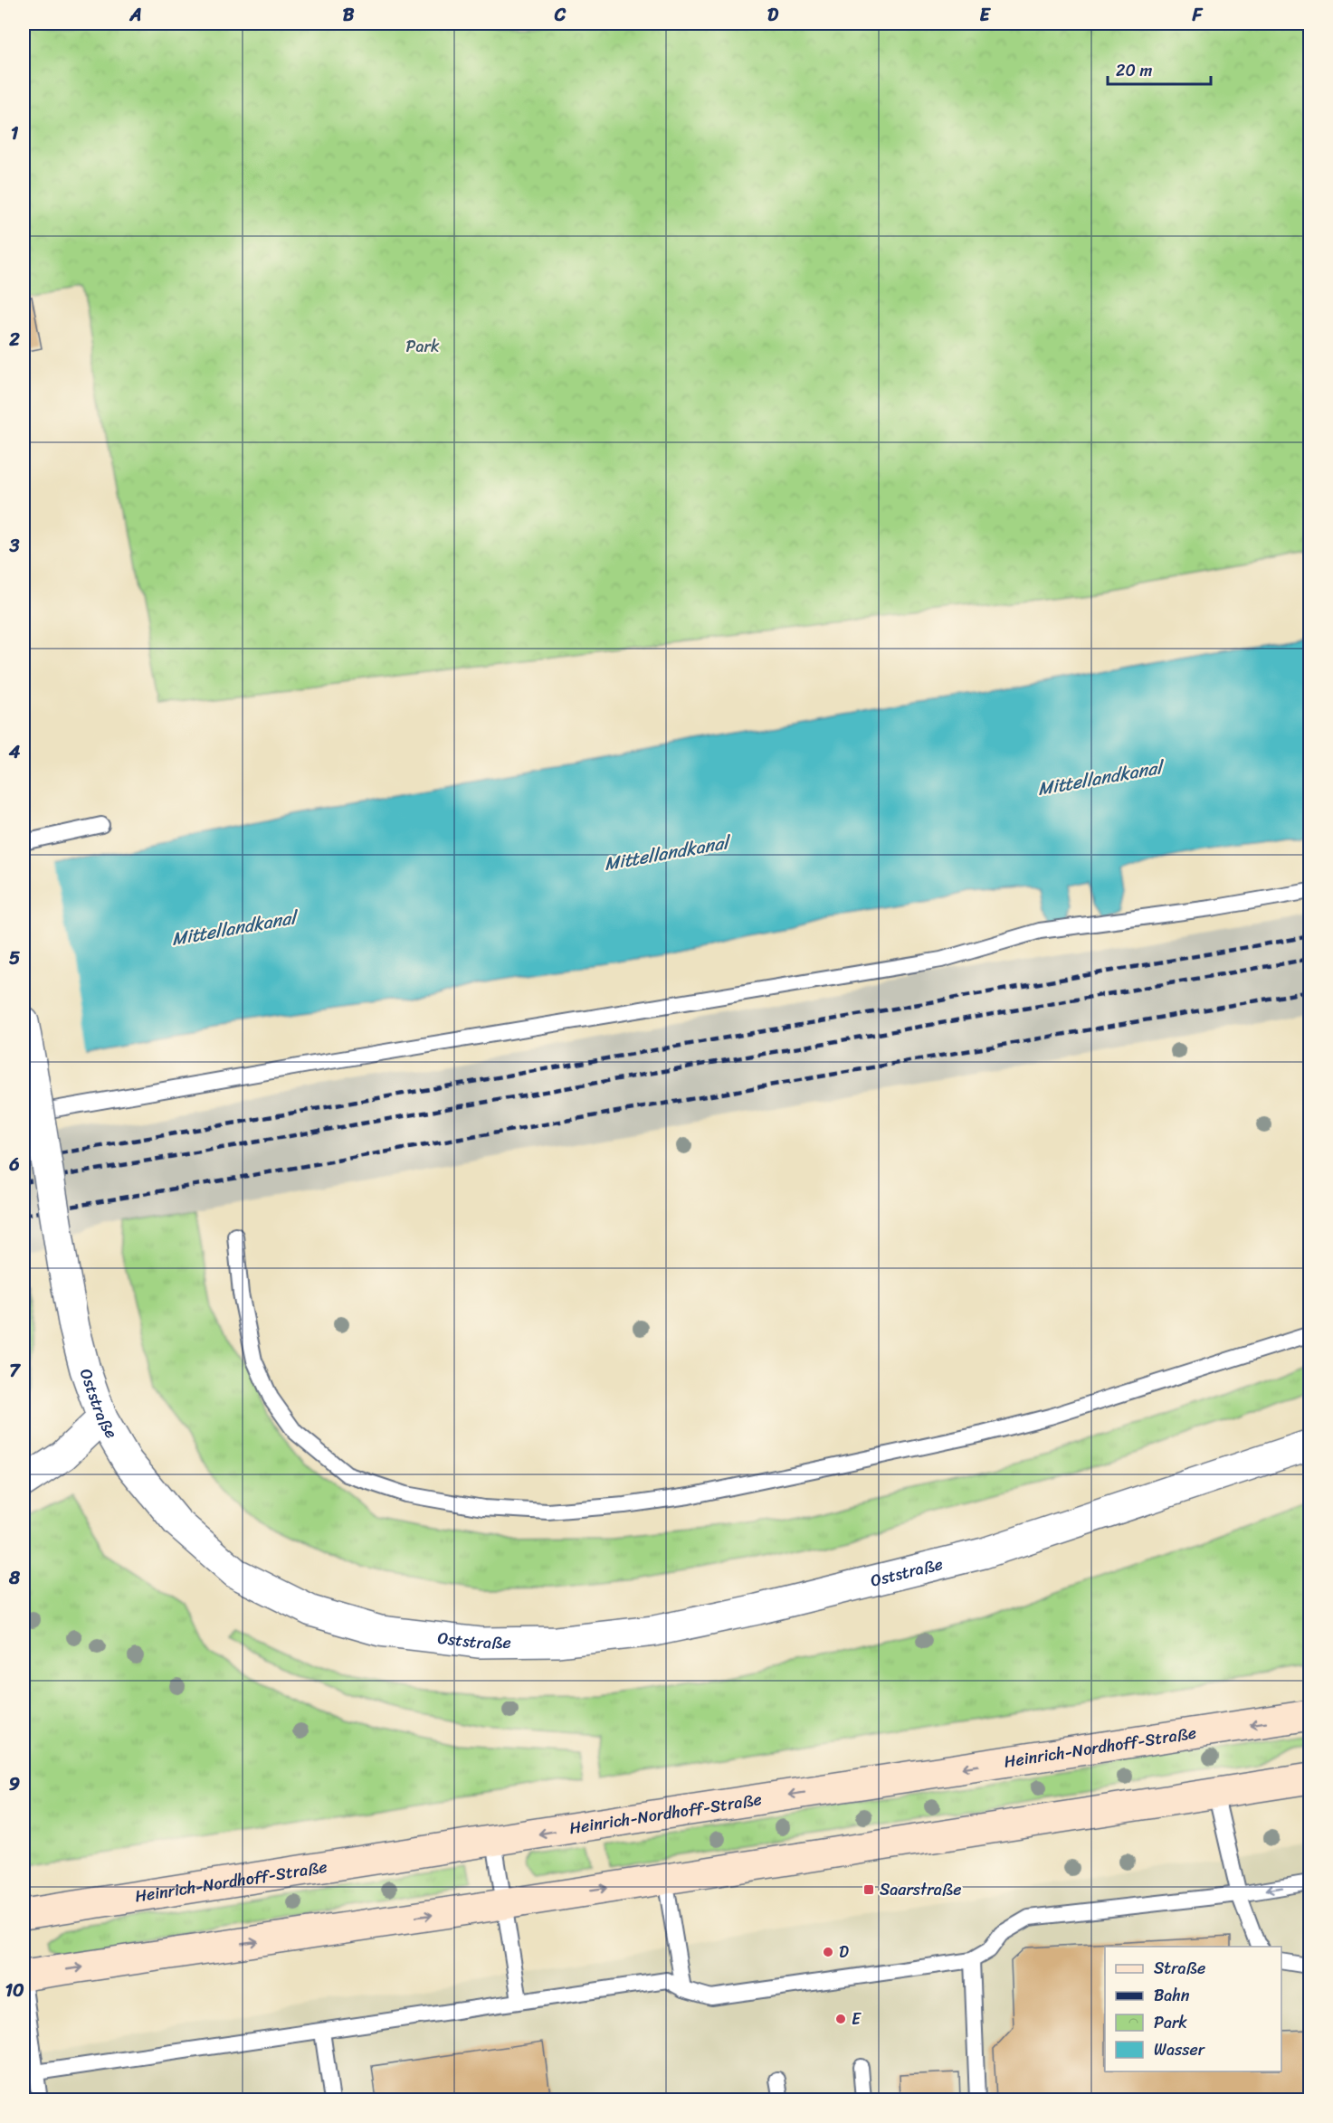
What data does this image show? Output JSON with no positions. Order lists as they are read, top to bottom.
{
  "streets": {
    "main road": ["Heinrich-Nordhoff-Straße"],
    "street": ["Oststraße"]
  },
  "water": ["Mittellandkanal"],
  "parks": ["Park"],
  "places": {
    "transit": ["Saarstraße"],
    "other": ["D", "E"]
  },
  "legend": [
    "Straße",
    "Bahn",
    "Park",
    "Wasser"
  ],
  "scale_bar": "20 m",
  "grid": {
    "columns": [
      "A",
      "B",
      "C",
      "D",
      "E",
      "F"
    ],
    "rows": [
      "1",
      "2",
      "3",
      "4",
      "5",
      "6",
      "7",
      "8",
      "9",
      "10"
    ]
  }
}
